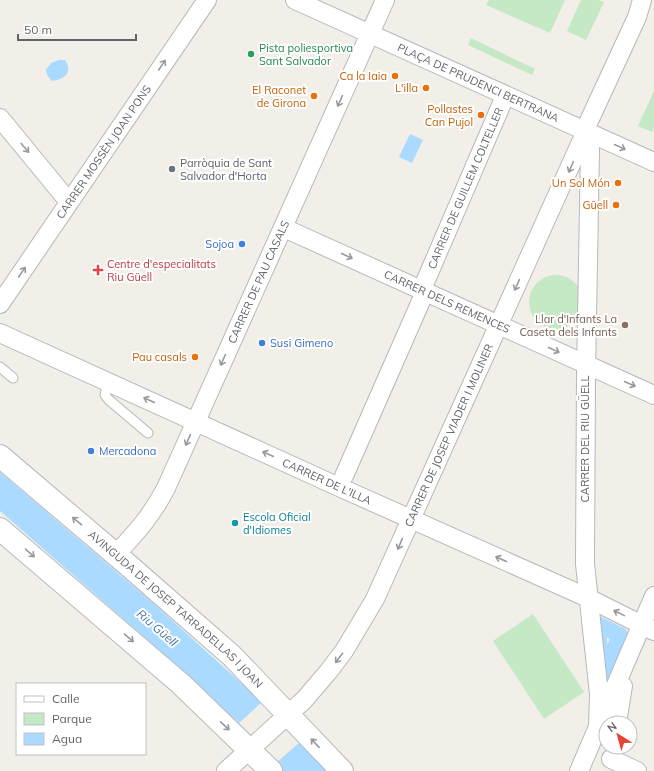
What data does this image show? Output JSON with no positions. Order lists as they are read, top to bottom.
{
  "streets": {
    "street": [
      "PLAÇA DE PRUDENCI BERTRANA",
      "CARRER MOSSÈN JOAN PONS",
      "CARRER DE GUILLEM COLTELLER",
      "CARRER DE PAU CASALS",
      "CARRER DELS REMENCES",
      "CARRER DE JOSEP VIADER I MOLINER",
      "CARRER DEL RIU GÜELL",
      "CARRER DE L'ILLA",
      "AVINGUDA DE JOSEP TARRADELLAS I JOAN"
    ]
  },
  "crossings": [
    ["PLAÇA DE PRUDENCI BERTRANA", "CARRER DE GUILLEM COLTELLER"],
    ["PLAÇA DE PRUDENCI BERTRANA", "CARRER DE PAU CASALS"],
    ["PLAÇA DE PRUDENCI BERTRANA", "CARRER DE JOSEP VIADER I MOLINER"],
    ["CARRER DE PAU CASALS", "CARRER DELS REMENCES"],
    ["CARRER DE PAU CASALS", "CARRER DE L'ILLA"],
    ["CARRER DE PAU CASALS", "AVINGUDA DE JOSEP TARRADELLAS I JOAN"],
    ["CARRER DELS REMENCES", "CARRER DE JOSEP VIADER I MOLINER"],
    ["CARRER DELS REMENCES", "CARRER DEL RIU GÜELL"],
    ["CARRER DE JOSEP VIADER I MOLINER", "CARRER DE L'ILLA"],
    ["CARRER DE JOSEP VIADER I MOLINER", "AVINGUDA DE JOSEP TARRADELLAS I JOAN"],
    ["CARRER DEL RIU GÜELL", "CARRER DE L'ILLA"]
  ],
  "one_way": [
    "CARRER MOSSÈN JOAN PONS",
    "CARRER DELS REMENCES",
    "CARRER DE JOSEP VIADER I MOLINER",
    "CARRER DE L'ILLA"
  ],
  "water": ["Riu Güell"],
  "places": {
    "other": [
      "Pista poliesportiva Sant Salvador",
      "Ca la Iaia",
      "L'illa",
      "El Raconet de Girona",
      "Pollastes Can Pujol",
      "Parròquia de Sant Salvador d'Horta",
      "Un Sol Món",
      "Güell",
      "Sojoa",
      "Llar d'Infants La Caseta dels Infants",
      "Susi Gimeno",
      "Pau casals",
      "Mercadona",
      "Escola Oficial d'Idiomes"
    ],
    "health": ["Centre d'especialitats Riu Güell"]
  },
  "legend": ["Calle", "Parque", "Agua"],
  "scale_bar": "50 m",
  "north": "top left"
}
